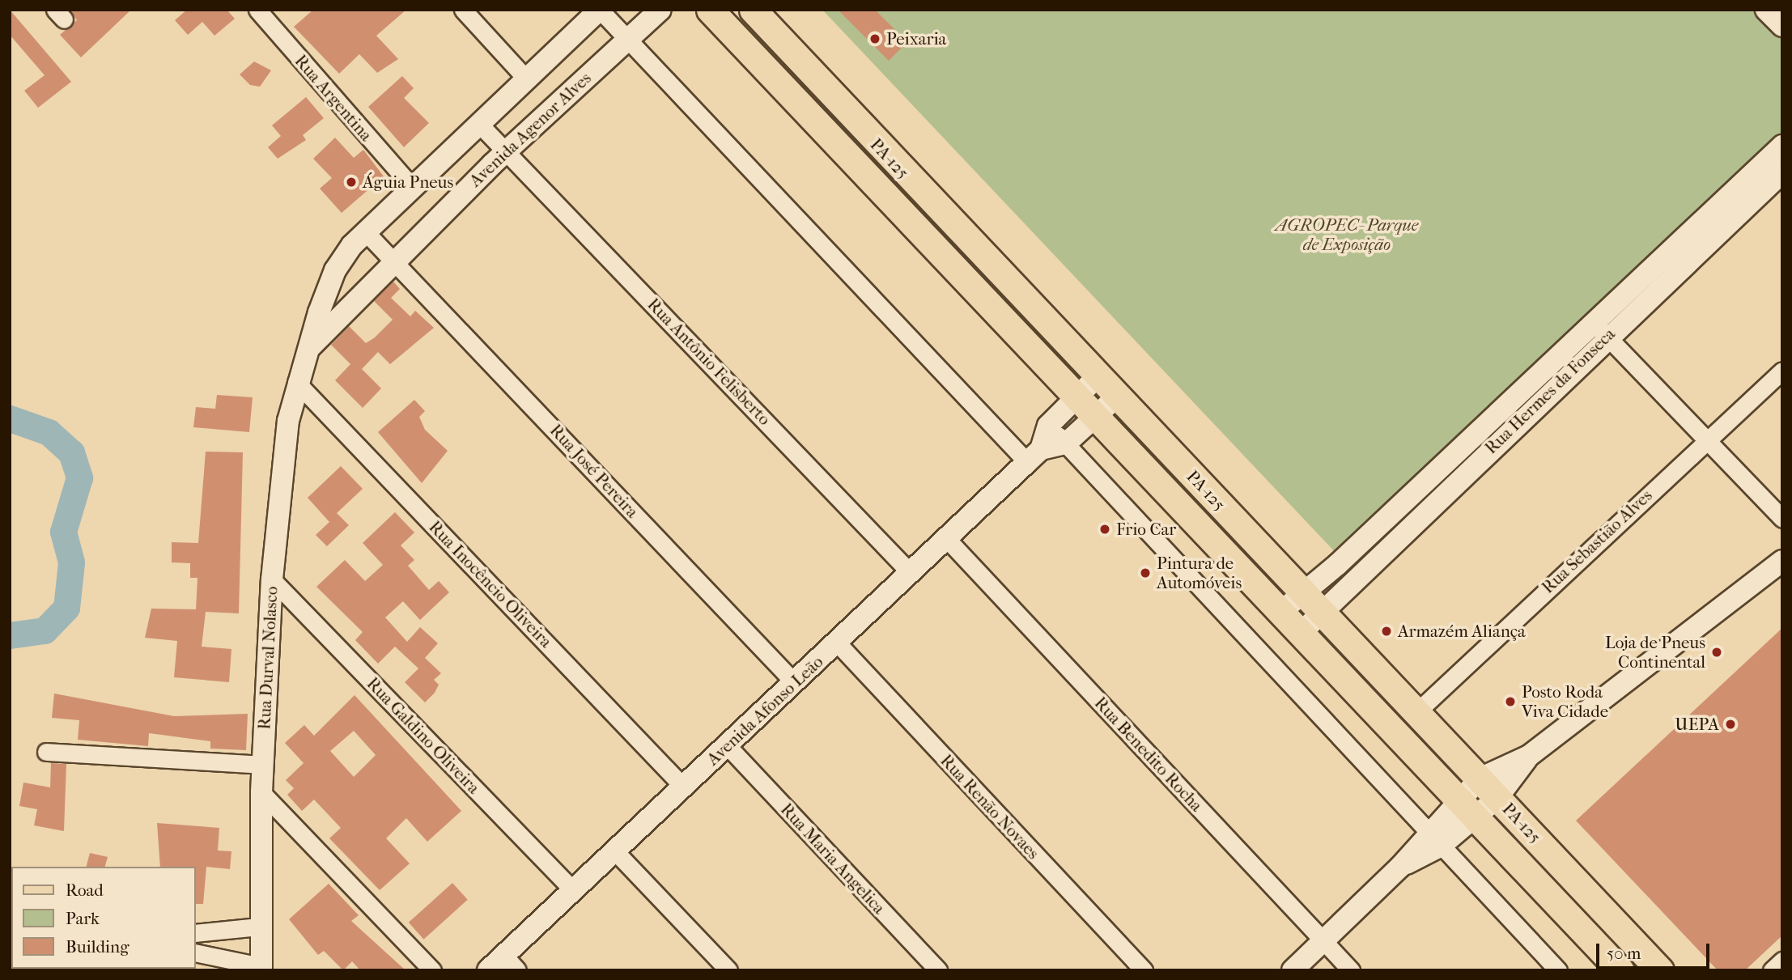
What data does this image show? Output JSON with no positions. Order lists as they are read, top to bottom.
{
  "streets": {
    "main road": ["PA-125"],
    "street": [
      "Rua Argentina",
      "Avenida Agenor Alves",
      "Rua Antônio Felisberto",
      "Rua Hermes da Fonseca",
      "Rua José Pereira",
      "Rua Sebastião Alves",
      "Rua Inocêncio Oliveira",
      "Rua Durval Nolasco",
      "Avenida Afonso Leão",
      "Rua Galdino Oliveira",
      "Rua Benedito Rocha",
      "Rua Renão Novaes",
      "Rua Maria Angelica"
    ]
  },
  "crossings": [
    ["Rua Argentina", "Rua Durval Nolasco"],
    ["Avenida Agenor Alves", "Rua Antônio Felisberto"],
    ["Avenida Agenor Alves", "Rua José Pereira"],
    ["Avenida Agenor Alves", "Rua Durval Nolasco"],
    ["PA-125", "Rua Hermes da Fonseca"],
    ["PA-125", "Rua Sebastião Alves"],
    ["PA-125", "Avenida Afonso Leão"],
    ["Rua Antônio Felisberto", "Rua Durval Nolasco"],
    ["Rua Antônio Felisberto", "Avenida Afonso Leão"],
    ["Rua José Pereira", "Rua Durval Nolasco"],
    ["Rua José Pereira", "Avenida Afonso Leão"],
    ["Rua Inocêncio Oliveira", "Rua Durval Nolasco"],
    ["Rua Inocêncio Oliveira", "Avenida Afonso Leão"],
    ["Rua Durval Nolasco", "Rua Galdino Oliveira"],
    ["Avenida Afonso Leão", "Rua Galdino Oliveira"],
    ["Avenida Afonso Leão", "Rua Benedito Rocha"],
    ["Avenida Afonso Leão", "Rua Renão Novaes"],
    ["Avenida Afonso Leão", "Rua Maria Angelica"]
  ],
  "parks": ["AGROPEC- Parque de Exposição"],
  "places": [
    "Peixaria",
    "Águia Pneus",
    "Frio Car",
    "Pintura de Automóveis",
    "Armazém Aliança",
    "Loja de Pneus Continental",
    "Posto Roda Viva Cidade",
    "UEPA"
  ],
  "legend": ["Road", "Park", "Building"],
  "scale_bar": "50 m"
}
